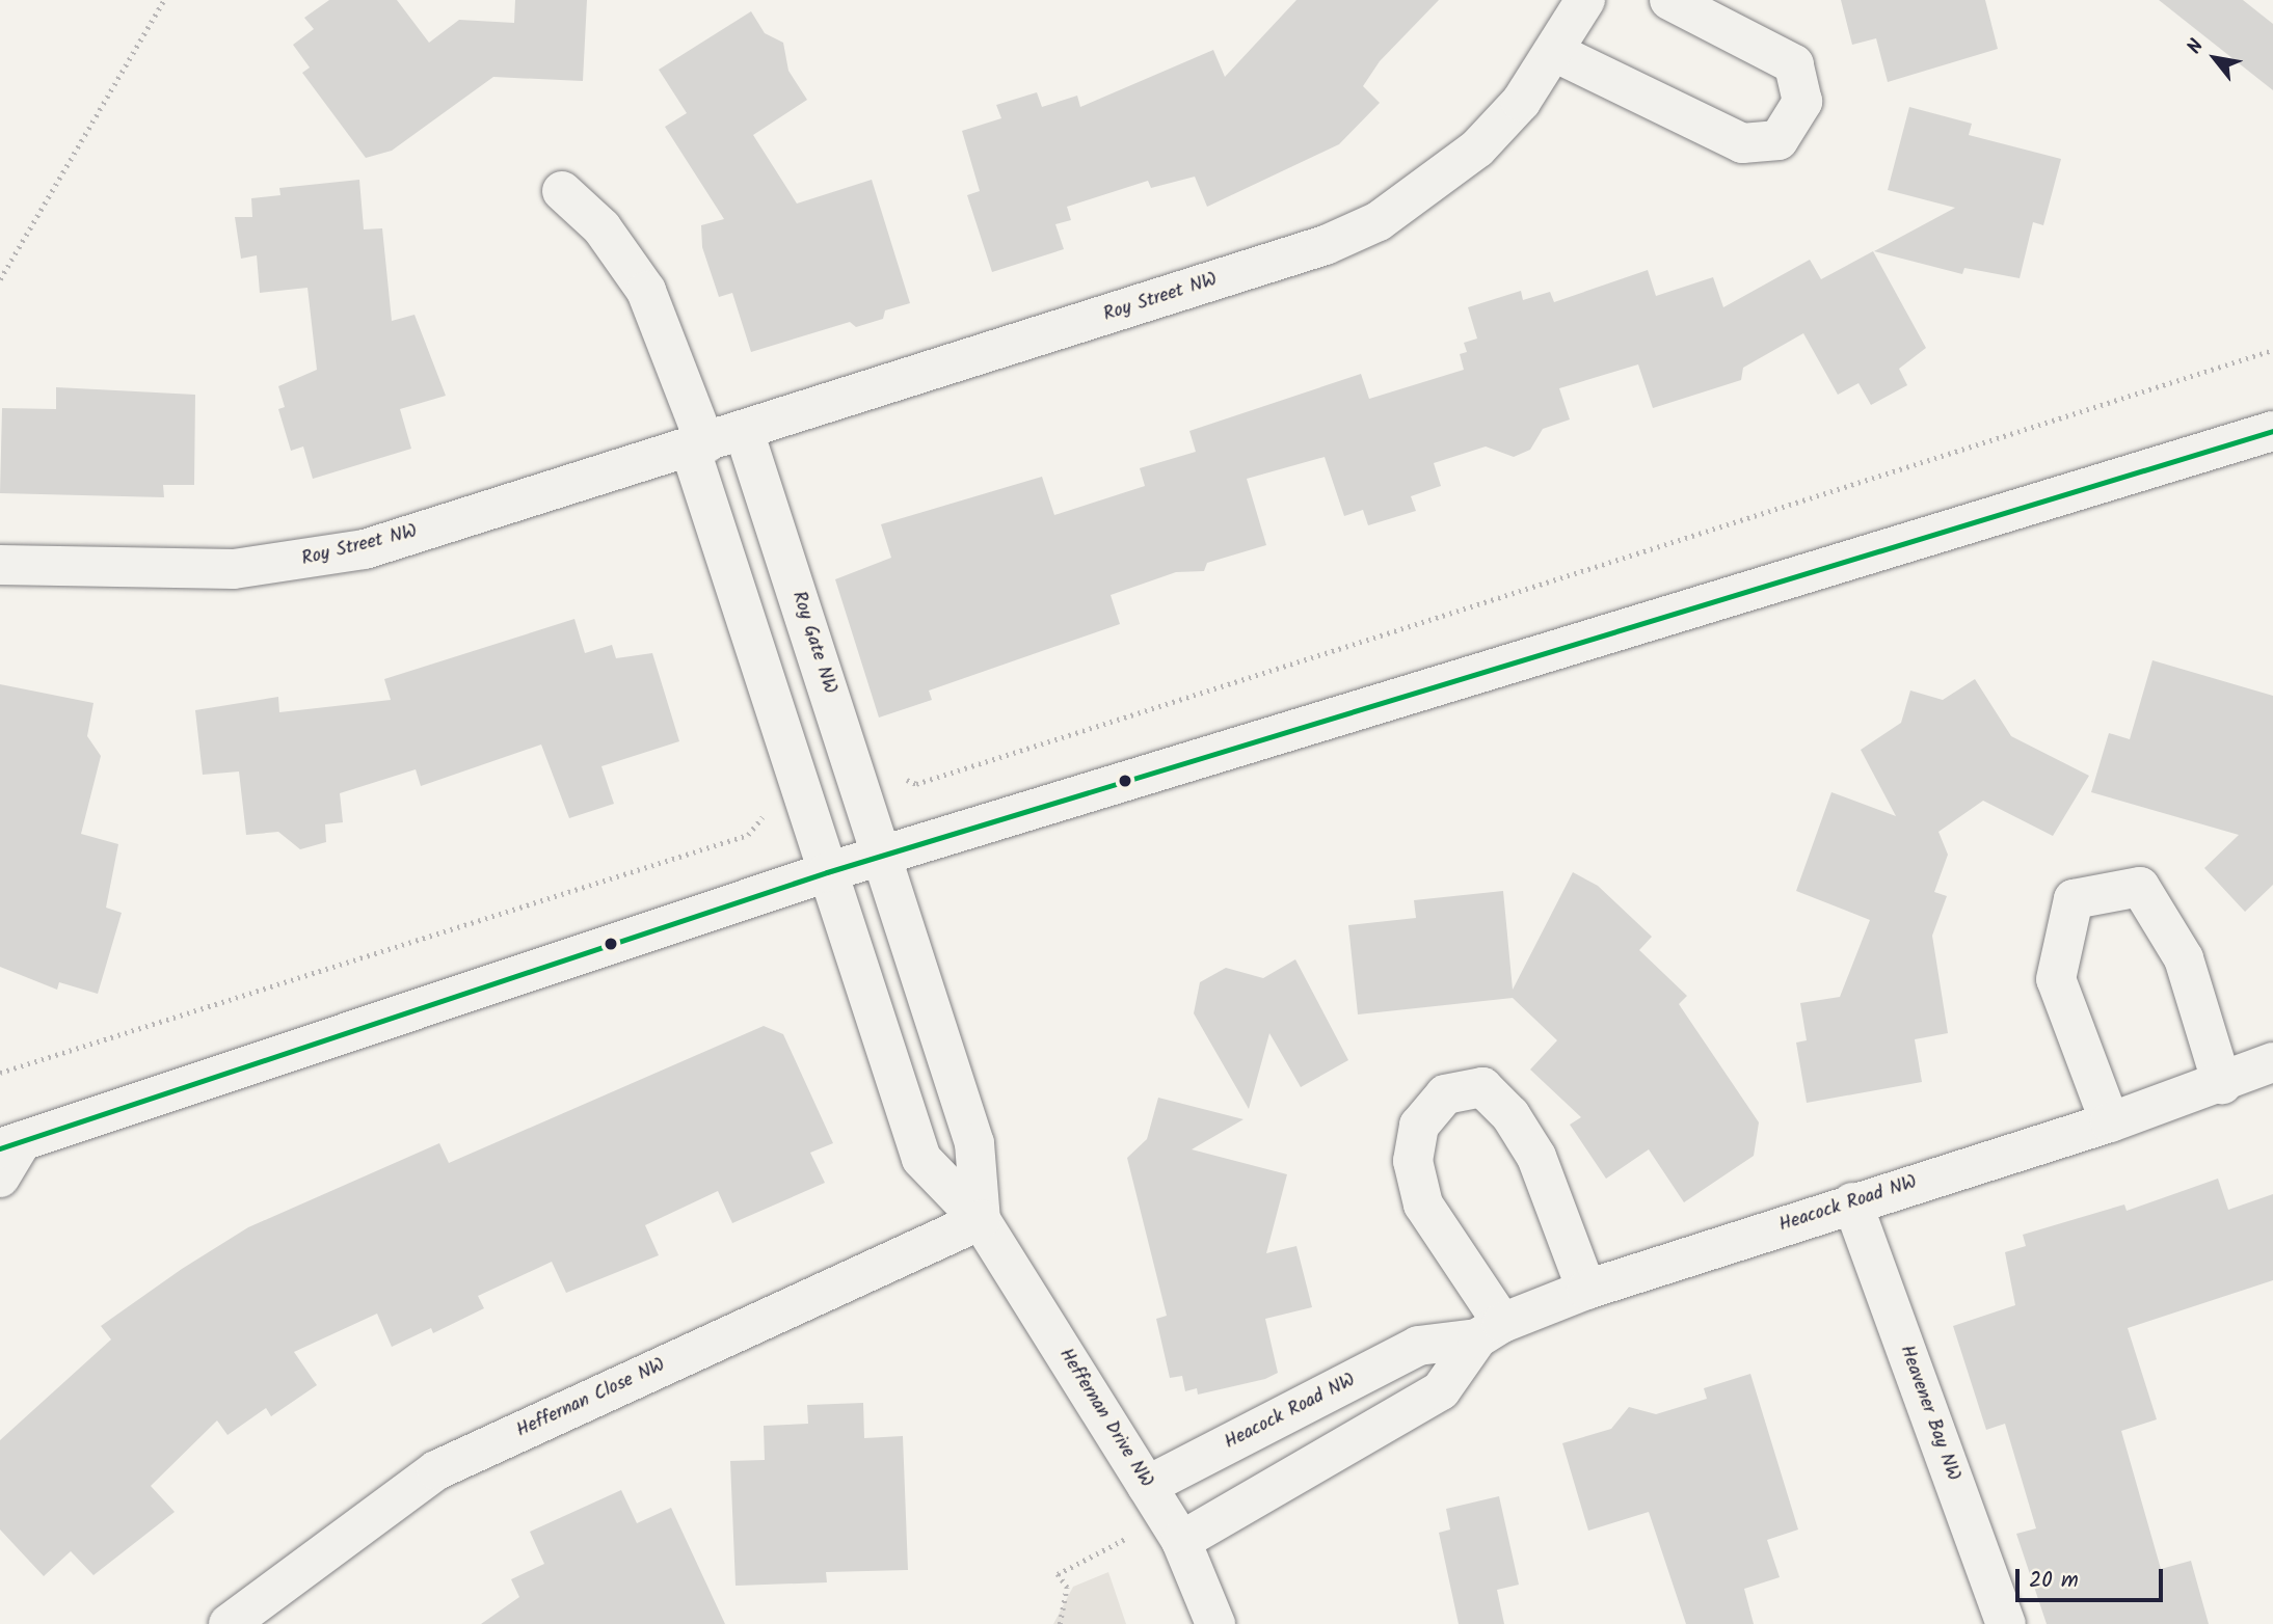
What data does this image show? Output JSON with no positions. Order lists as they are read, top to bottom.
{
  "streets": {
    "street": [
      "Roy Street NW",
      "Roy Gate NW",
      "Heacock Road NW",
      "Heffernan Close NW",
      "Heavener Bay NW",
      "Heffernan Drive NW"
    ]
  },
  "crossings": [
    ["Roy Street NW", "Roy Gate NW"],
    ["Roy Gate NW", "Heffernan Drive NW"],
    ["Heacock Road NW", "Heavener Bay NW"],
    ["Heacock Road NW", "Heffernan Drive NW"],
    ["Heffernan Close NW", "Heffernan Drive NW"]
  ],
  "scale_bar": "20 m",
  "north": "top left"
}
